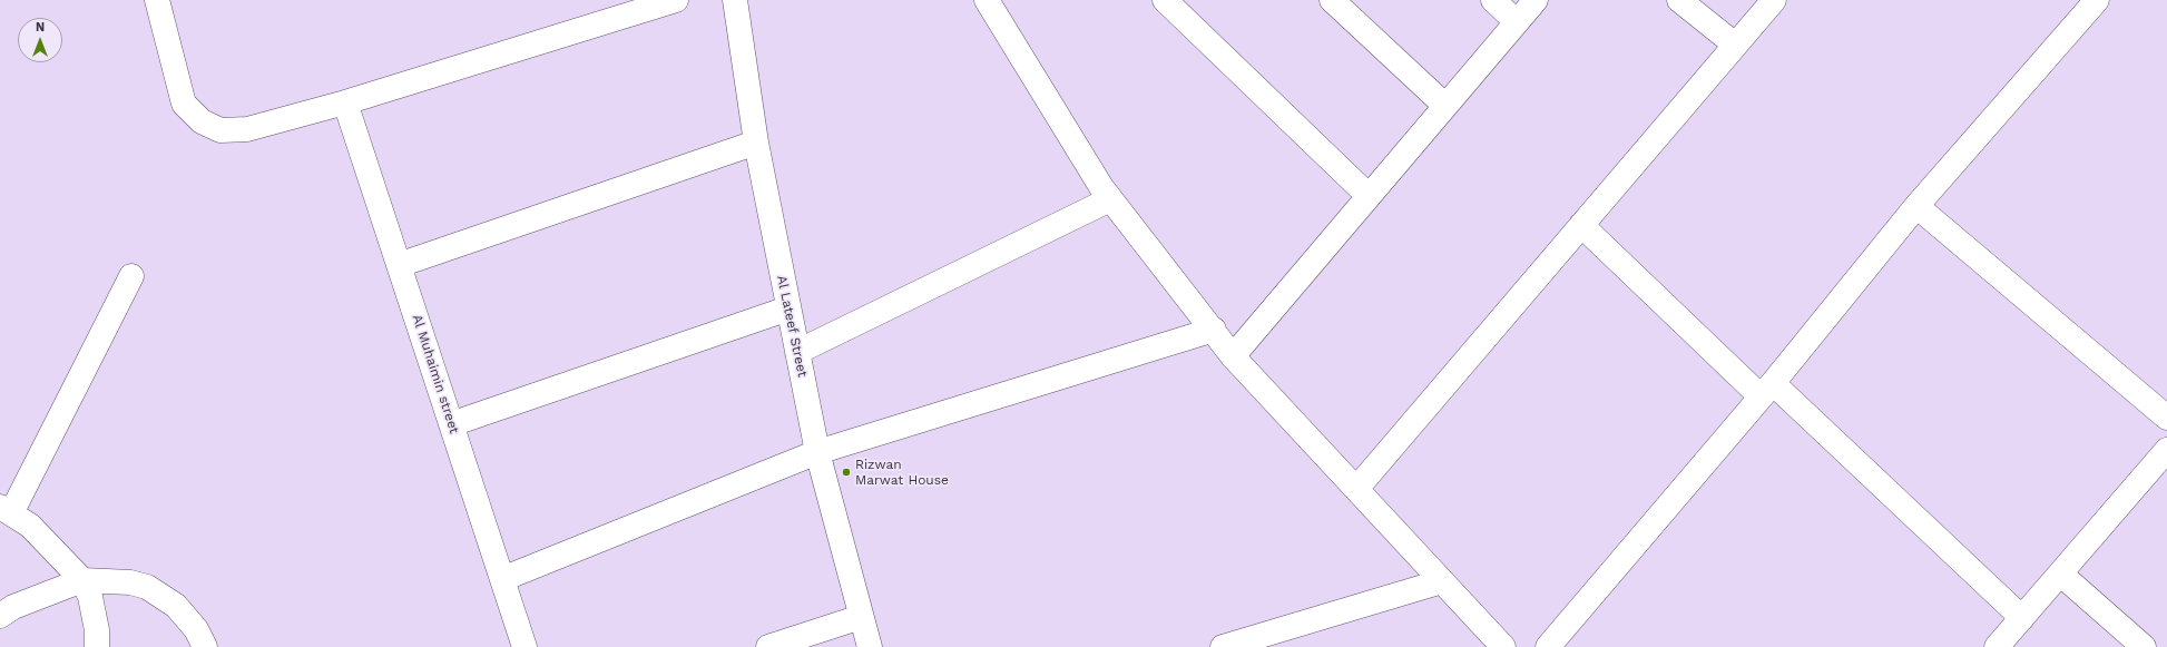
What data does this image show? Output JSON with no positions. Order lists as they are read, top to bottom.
{
  "streets": {
    "street": ["Al Lateef Street", "Al Muhaimin street"]
  },
  "places": ["Rizwan Marwat House"],
  "north": "top"
}
